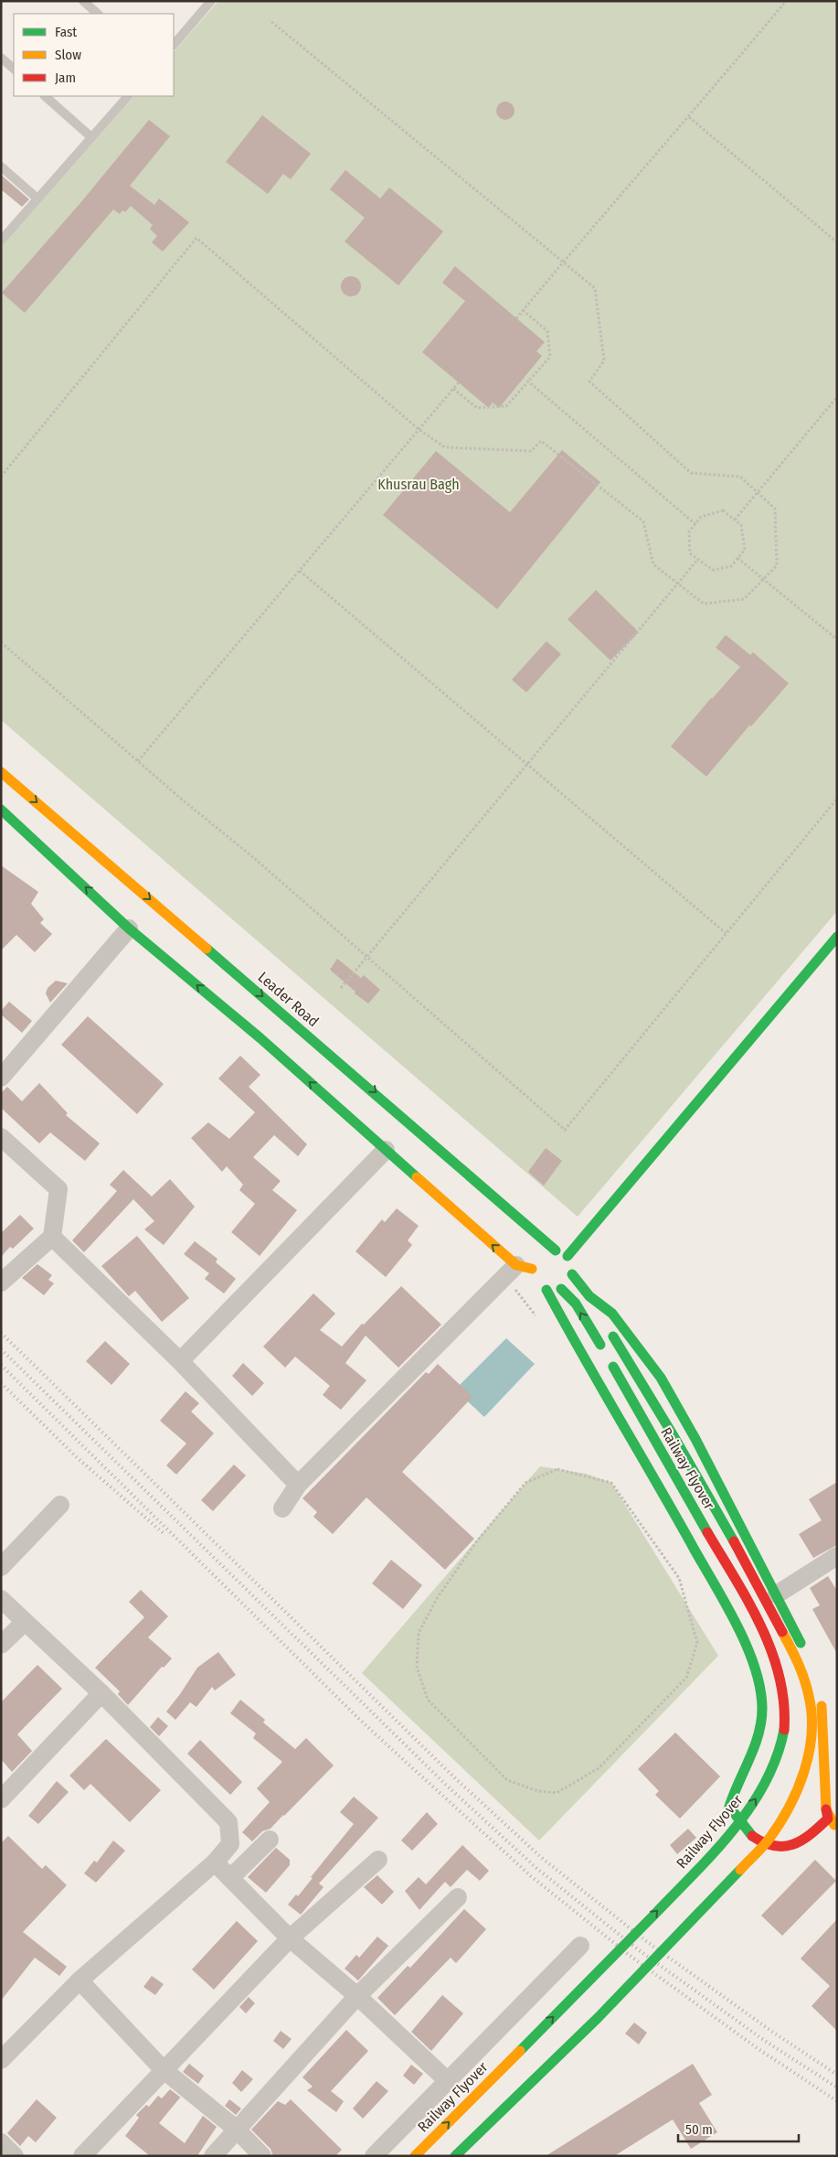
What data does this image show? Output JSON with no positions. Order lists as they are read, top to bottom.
{
  "streets": {
    "main road": ["Leader Road", "Railway Flyover"]
  },
  "crossings": [
    ["Leader Road", "Railway Flyover"]
  ],
  "one_way": ["Railway Flyover"],
  "parks": ["Khusrau Bagh"],
  "legend": ["Fast", "Slow", "Jam"],
  "scale_bar": "50 m"
}
